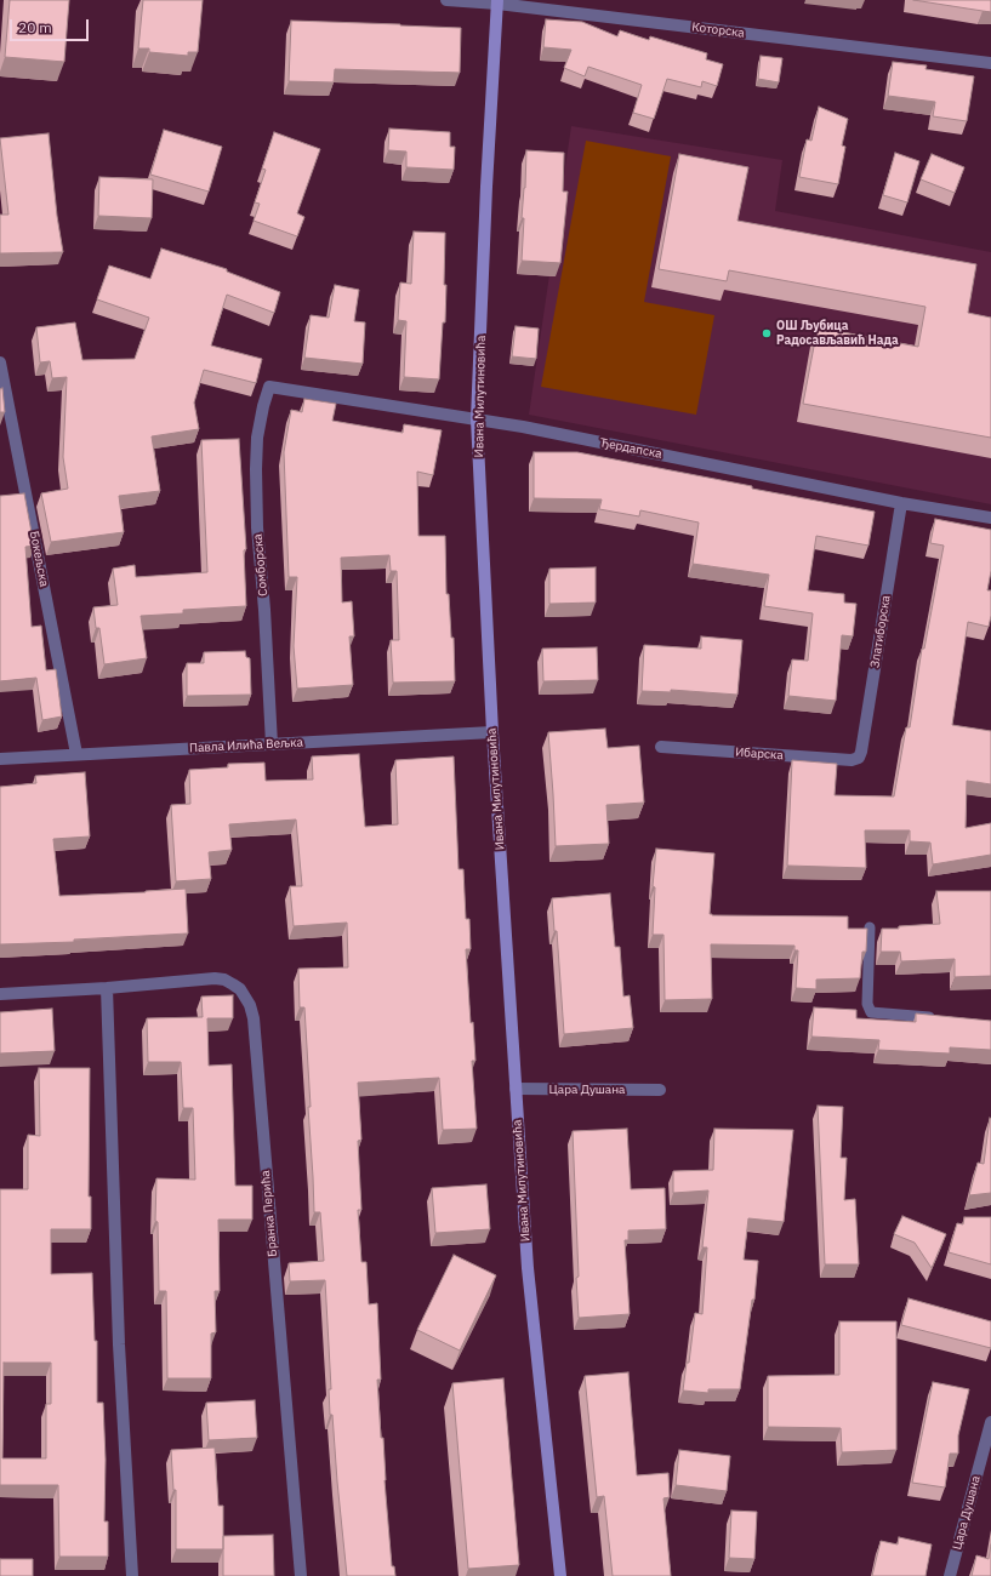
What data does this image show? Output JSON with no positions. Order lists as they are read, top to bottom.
{
  "streets": {
    "street": [
      "Которска",
      "Ивана Милутиновића",
      "Ђердапска",
      "Бокељска",
      "Сомборска",
      "Златиборска",
      "Павла Илића Вељка",
      "Ибарска",
      "Цара Душана",
      "Бранка Перића"
    ]
  },
  "crossings": [
    ["Которска", "Ивана Милутиновића"],
    ["Ивана Милутиновића", "Ђердапска"],
    ["Ивана Милутиновића", "Павла Илића Вељка"],
    ["Ивана Милутиновића", "Цара Душана"],
    ["Ђердапска", "Сомборска"],
    ["Ђердапска", "Златиборска"],
    ["Бокељска", "Павла Илића Вељка"],
    ["Сомборска", "Павла Илића Вељка"],
    ["Златиборска", "Ибарска"]
  ],
  "places": ["ОШ Љубица Радосављавић Нада"],
  "scale_bar": "20 m"
}
